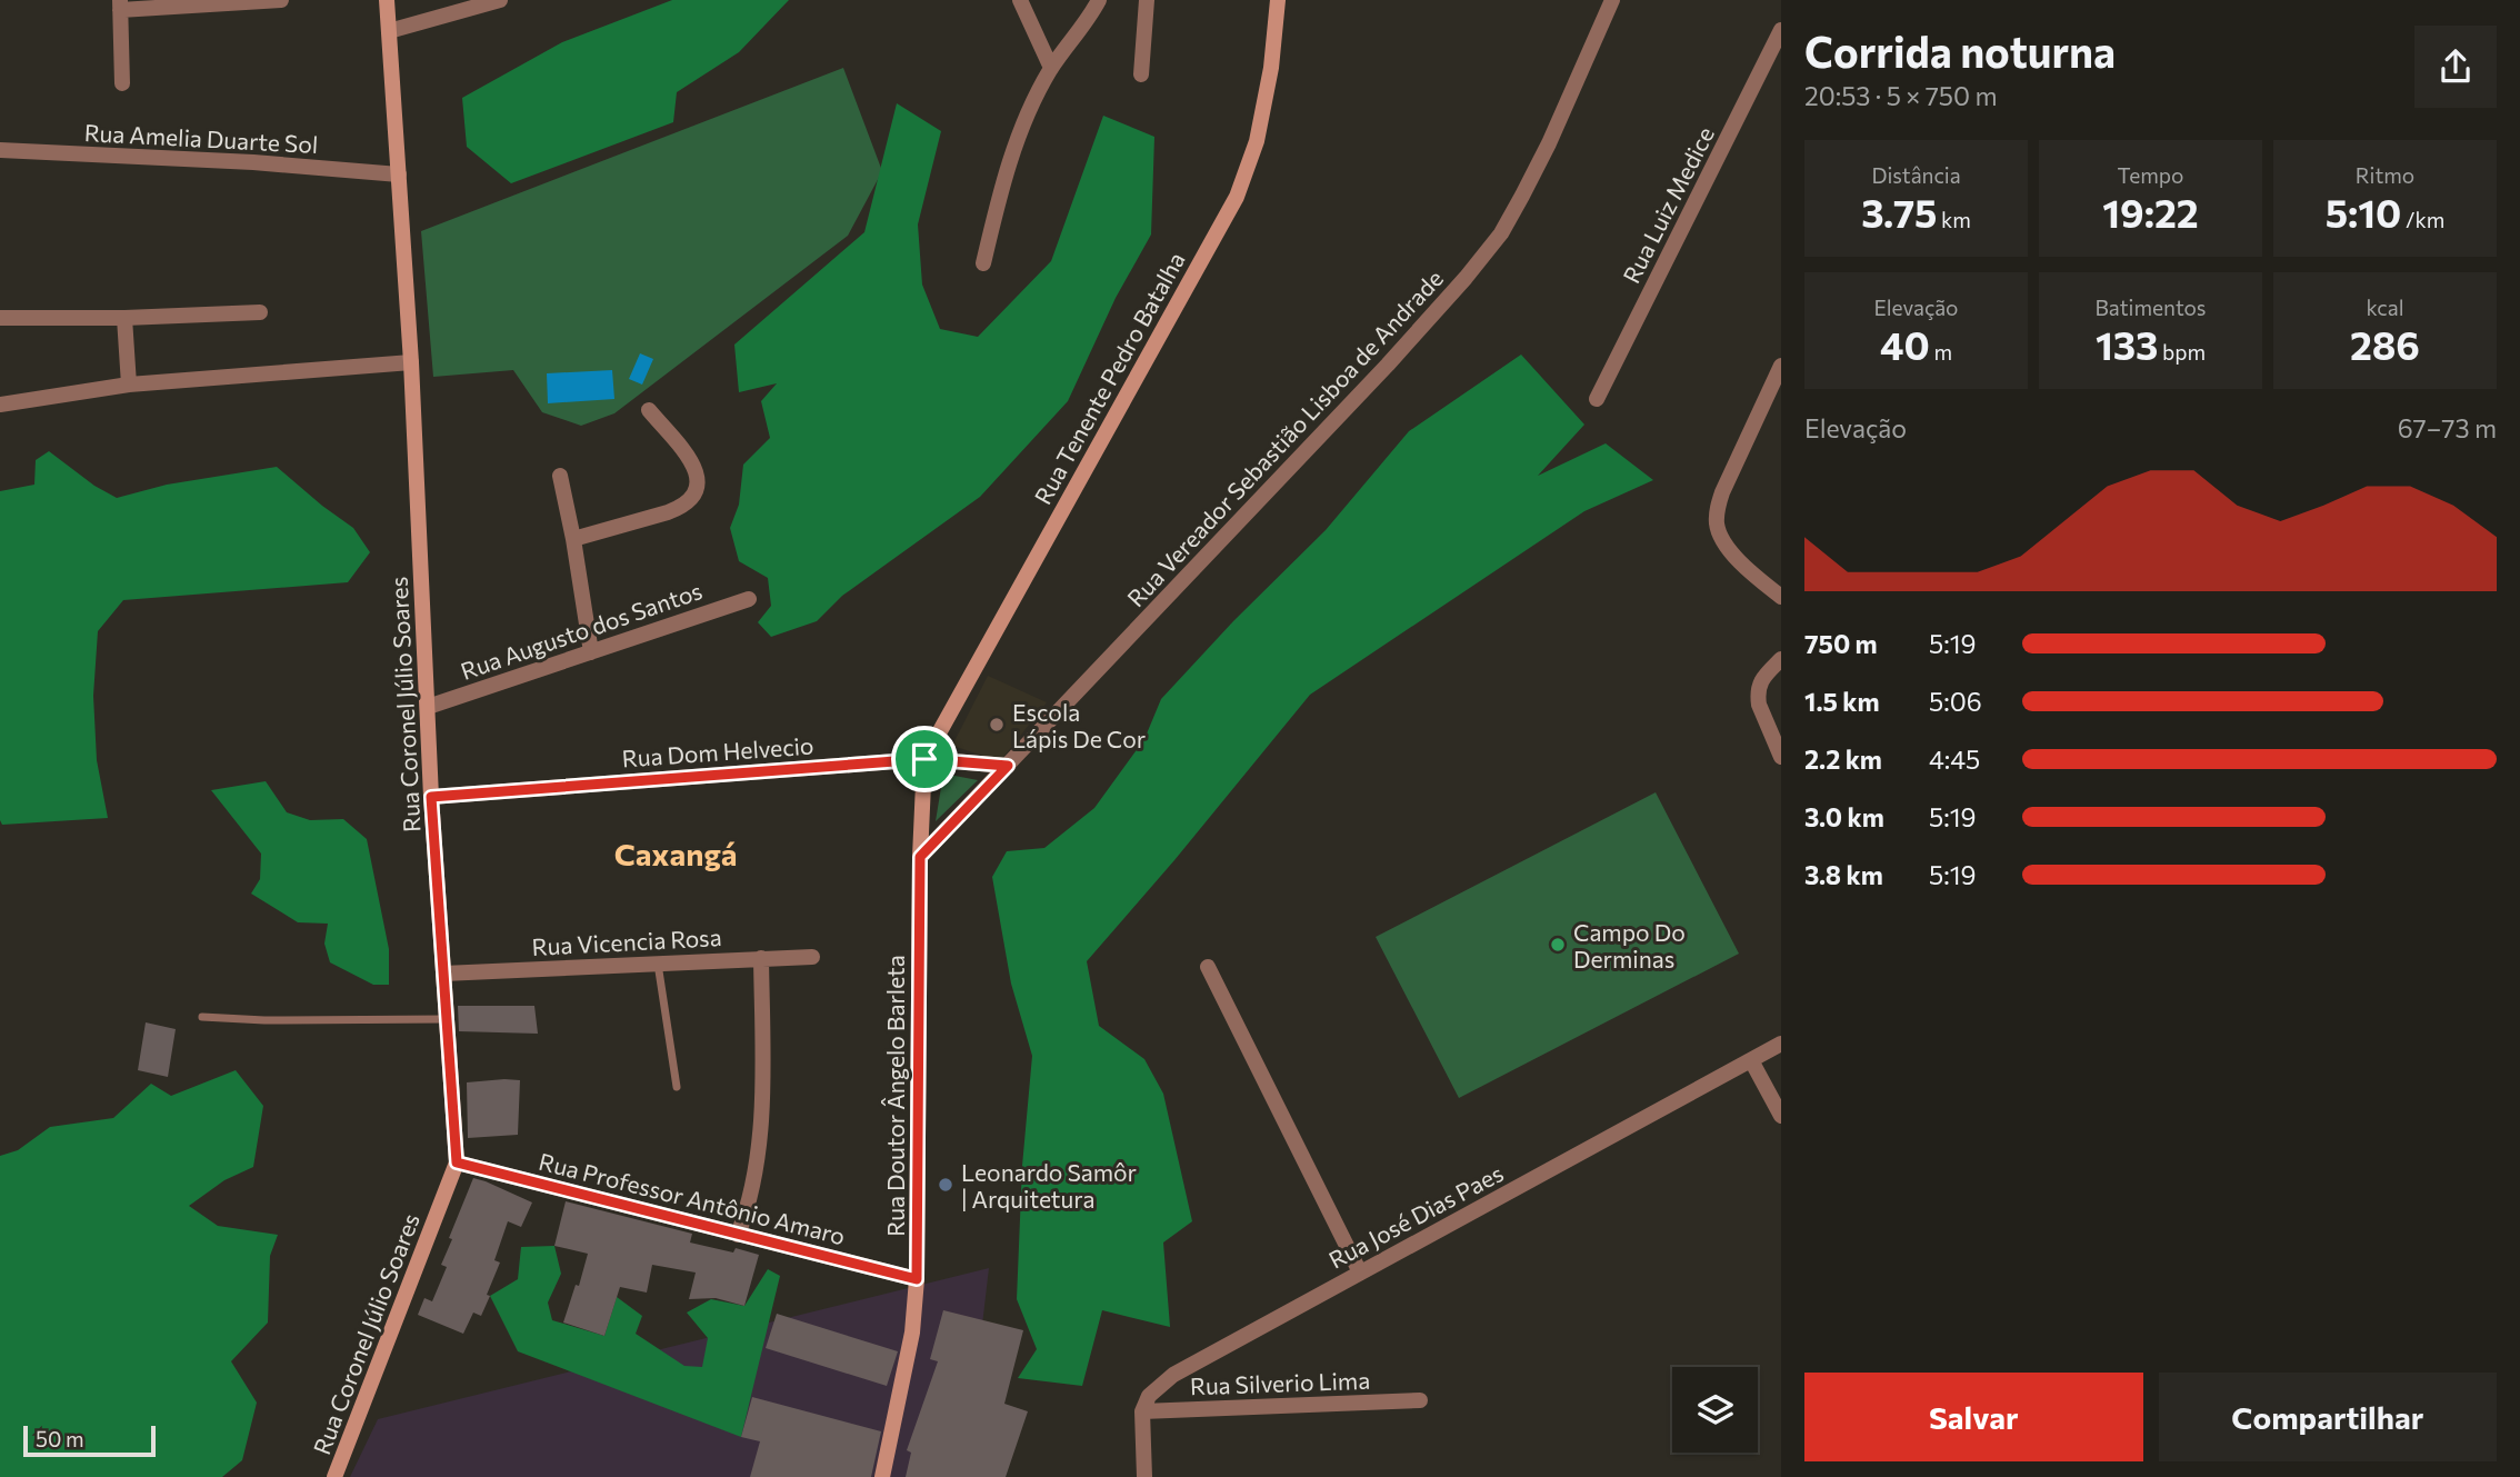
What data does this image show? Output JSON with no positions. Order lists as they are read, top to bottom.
{
  "streets": {
    "street": [
      "Rua Amelia Duarte Sol",
      "Rua Luiz Medice",
      "Rua Tenente Pedro Batalha",
      "Rua Vereador Sebastião Lisboa de Andrade",
      "Rua Augusto dos Santos",
      "Rua Coronel Júlio Soares",
      "Rua Dom Helvecio",
      "Rua Vicencia Rosa",
      "Rua Doutor Ângelo Barleta",
      "Rua Professor Antônio Amaro",
      "Rua José Dias Paes",
      "Rua Silverio Lima"
    ]
  },
  "crossings": [
    ["Rua Amelia Duarte Sol", "Rua Coronel Júlio Soares"],
    ["Rua Tenente Pedro Batalha", "Rua Dom Helvecio"],
    ["Rua Tenente Pedro Batalha", "Rua Doutor Ângelo Barleta"],
    ["Rua Vereador Sebastião Lisboa de Andrade", "Rua Dom Helvecio"],
    ["Rua Vereador Sebastião Lisboa de Andrade", "Rua Doutor Ângelo Barleta"],
    ["Rua Augusto dos Santos", "Rua Coronel Júlio Soares"],
    ["Rua Coronel Júlio Soares", "Rua Dom Helvecio"],
    ["Rua Coronel Júlio Soares", "Rua Vicencia Rosa"],
    ["Rua Coronel Júlio Soares", "Rua Professor Antônio Amaro"],
    ["Rua Dom Helvecio", "Rua Doutor Ângelo Barleta"],
    ["Rua Doutor Ângelo Barleta", "Rua Professor Antônio Amaro"],
    ["Rua José Dias Paes", "Rua Silverio Lima"]
  ],
  "districts": ["Caxangá"],
  "places": ["Escola Lápis De Cor", "Campo Do Derminas", "Leonardo Samôr | Arquitetura"],
  "scale_bar": "50 m",
  "page": {
    "heading": ["Corrida noturna", "20:53 · 5 × 750 m"],
    "stats": [
      ["Distância", "3.75 km"],
      ["Tempo", "19:22"],
      ["Ritmo", "5:10 /km"],
      ["Elevação", "40 m"],
      ["Batimentos", "133 bpm"],
      ["kcal", "286"]
    ],
    "chart": ["Elevação", "67–73 m"],
    "list": [
      {
        "name": "750 m",
        "note": "5:19"
      },
      {
        "name": "1.5 km",
        "note": "5:06"
      },
      {
        "name": "2.2 km",
        "note": "4:45"
      },
      {
        "name": "3.0 km",
        "note": "5:19"
      },
      {
        "name": "3.8 km",
        "note": "5:19"
      }
    ],
    "buttons": ["Salvar", "Compartilhar"],
    "scale": "50 m"
  }
}
